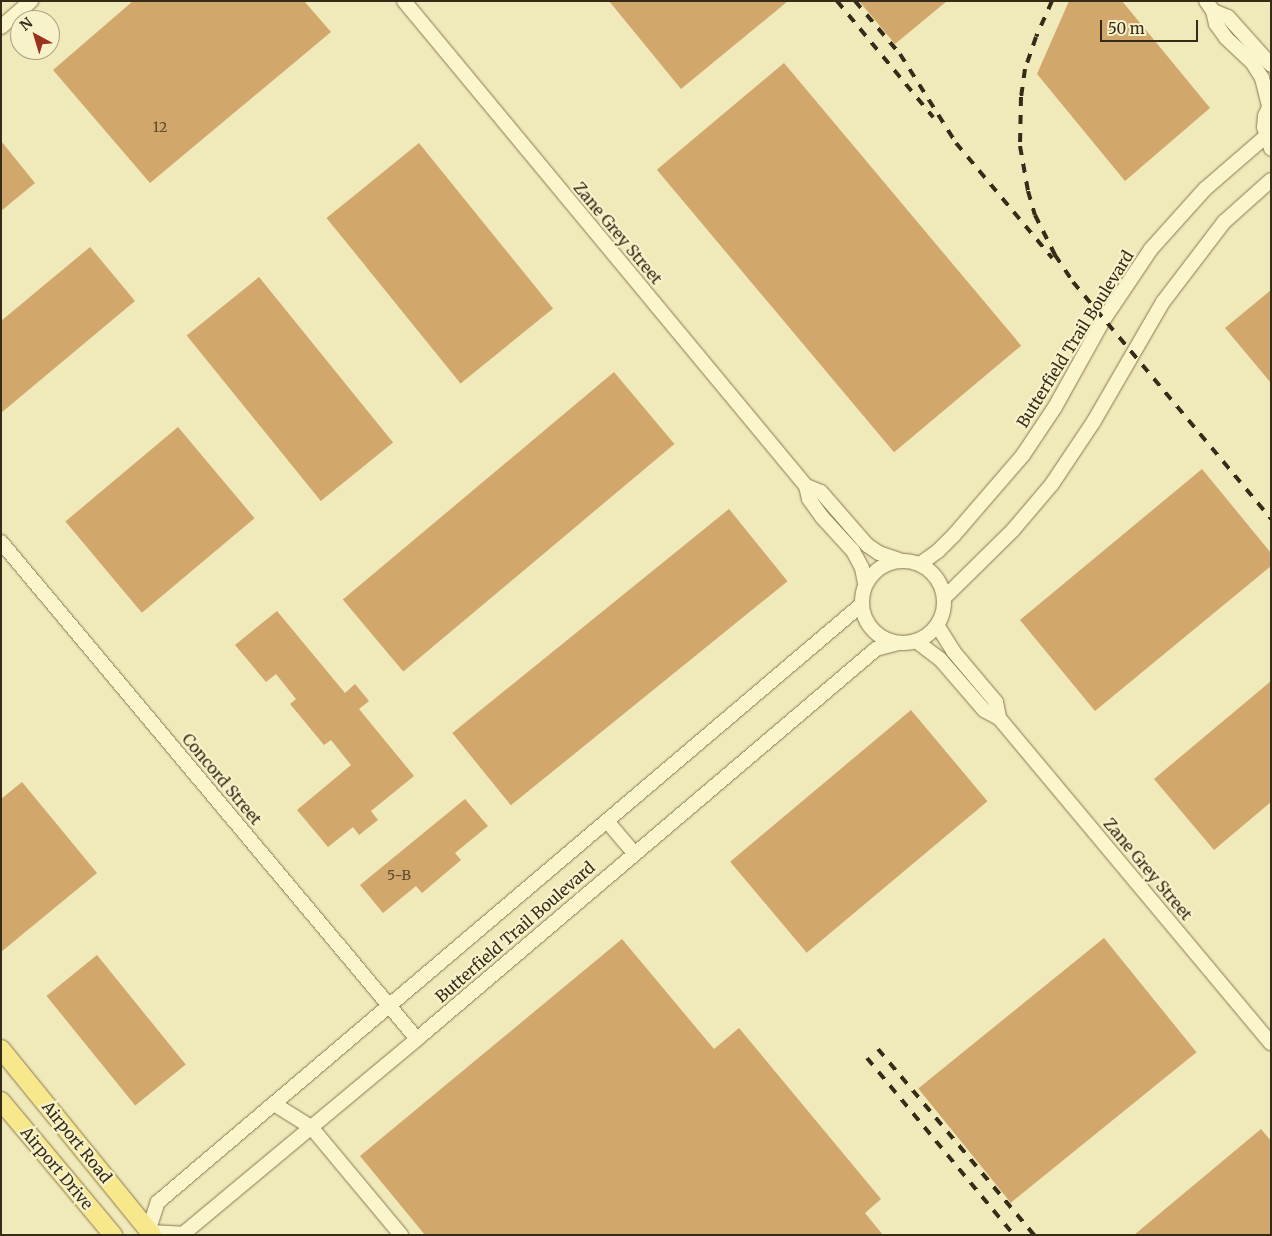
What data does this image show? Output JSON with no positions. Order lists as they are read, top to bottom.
{
  "streets": {
    "main road": ["Airport Road", "Airport Drive"],
    "street": ["Zane Grey Street", "Butterfield Trail Boulevard", "Concord Street"]
  },
  "crossings": [
    ["Zane Grey Street", "Butterfield Trail Boulevard"],
    ["Butterfield Trail Boulevard", "Concord Street"],
    ["Butterfield Trail Boulevard", "Airport Road"]
  ],
  "house_numbers": ["12", "5-B"],
  "scale_bar": "50 m",
  "north": "top left"
}
